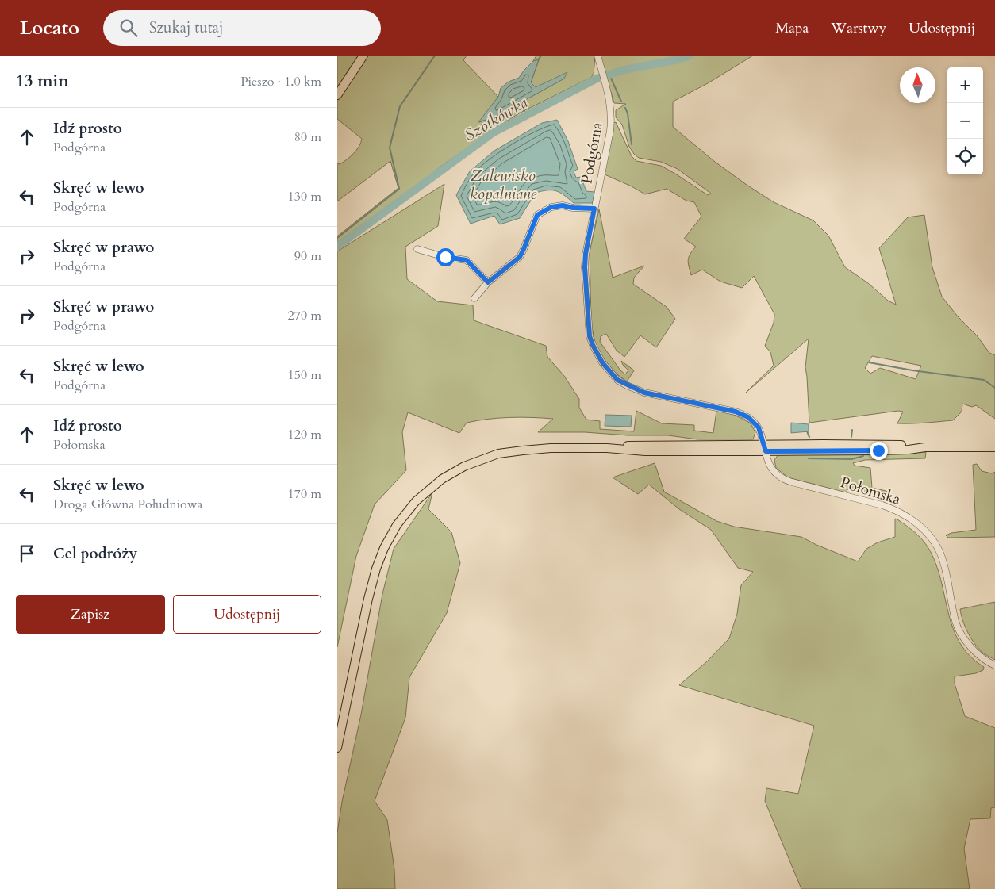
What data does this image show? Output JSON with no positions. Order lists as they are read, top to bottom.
{
  "streets": {
    "street": ["Podgórna", "Połomska"]
  },
  "crossings": [
    ["Podgórna", "Połomska"]
  ],
  "water": ["Szotkówka", "Zalewisko kopalniane"],
  "north": "top",
  "page": {
    "header": "Locato",
    "search": "Szukaj tutaj",
    "nav": ["Mapa", "Warstwy", "Udostępnij"],
    "heading": ["13 min", "Pieszo · 1.0 km"],
    "map_buttons": ["+", "−"],
    "list": [
      ["Idź prosto", "Podgórna", "80 m"],
      ["Skręć w lewo", "Podgórna", "130 m"],
      ["Skręć w prawo", "Podgórna", "90 m"],
      ["Skręć w prawo", "Podgórna", "270 m"],
      ["Skręć w lewo", "Podgórna", "150 m"],
      ["Idź prosto", "Połomska", "120 m"],
      ["Skręć w lewo", "Droga Główna Południowa", "170 m"],
      "Cel podróży"
    ],
    "buttons": ["Zapisz", "Udostępnij"]
  }
}
